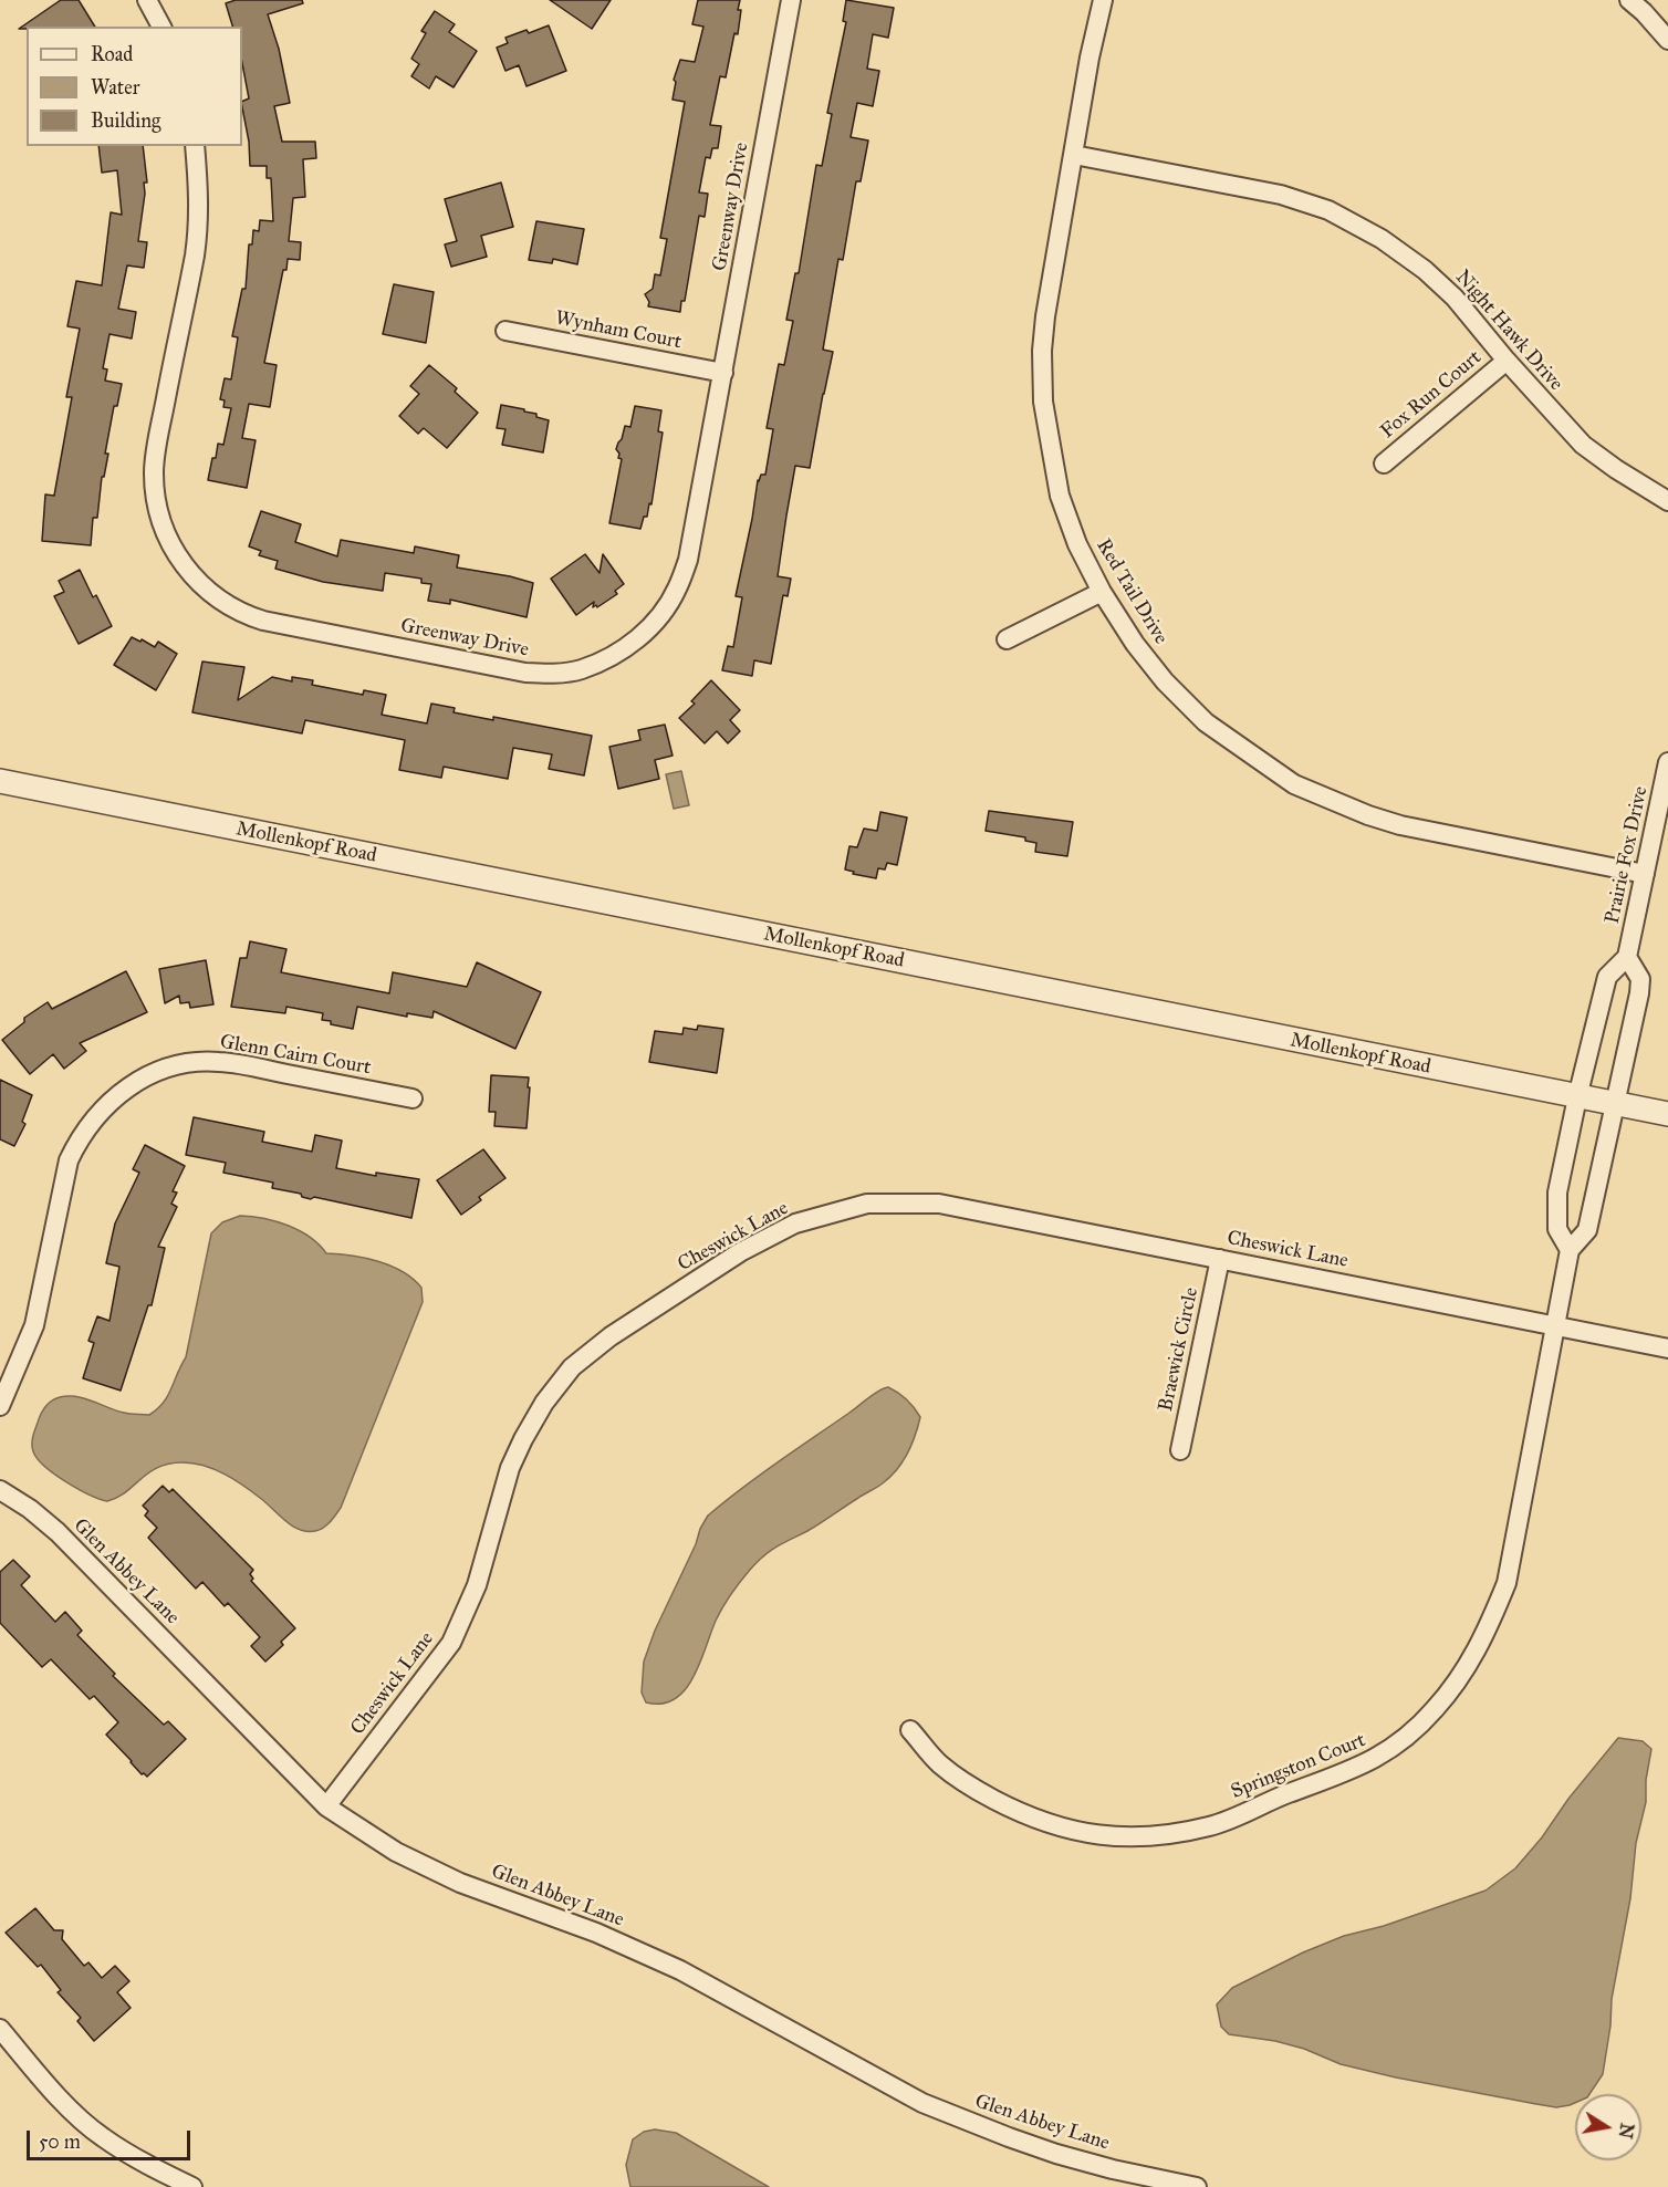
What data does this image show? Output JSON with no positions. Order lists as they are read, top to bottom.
{
  "streets": {
    "street": [
      "Greenway Drive",
      "Wynham Court",
      "Night Hawk Drive",
      "Fox Run Court",
      "Red Tail Drive",
      "Mollenkopf Road",
      "Prairie Fox Drive",
      "Glenn Cairn Court",
      "Cheswick Lane",
      "Braewick Circle",
      "Glen Abbey Lane",
      "Springston Court"
    ]
  },
  "crossings": [
    ["Greenway Drive", "Wynham Court"],
    ["Night Hawk Drive", "Fox Run Court"],
    ["Night Hawk Drive", "Red Tail Drive"],
    ["Red Tail Drive", "Prairie Fox Drive"],
    ["Mollenkopf Road", "Prairie Fox Drive"],
    ["Mollenkopf Road", "Springston Court"],
    ["Cheswick Lane", "Braewick Circle"],
    ["Cheswick Lane", "Glen Abbey Lane"],
    ["Cheswick Lane", "Springston Court"]
  ],
  "legend": ["Road", "Water", "Building"],
  "scale_bar": "50 m",
  "north": "right"
}
